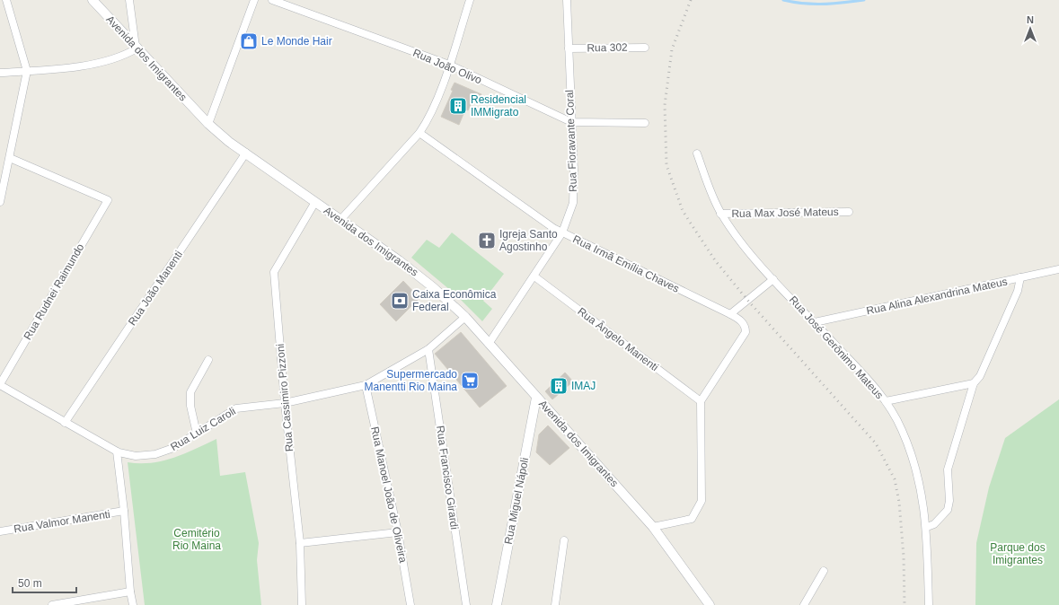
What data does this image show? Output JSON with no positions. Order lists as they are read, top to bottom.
{
  "streets": {
    "street": [
      "Rua 302",
      "Avenida dos Imigrantes",
      "Rua João Olivo",
      "Rua Fioravante Coral",
      "Rua Max José Mateus",
      "Rua Irmã Emília Chaves",
      "Rua João Manenti",
      "Rua Rudnei Raimundo",
      "Rua Alina Alexandrina Mateus",
      "Rua Ângelo Manenti",
      "Rua José Gerônimo Mateus",
      "Rua Cassimiro Pizzoni",
      "Rua Luiz Caroli",
      "Rua Francisco Girardi",
      "Rua Manoel João de Oliveira",
      "Rua Miguel Nápoli",
      "Rua Valmor Manenti"
    ]
  },
  "crossings": [
    ["Rua 302", "Rua Fioravante Coral"],
    ["Avenida dos Imigrantes", "Rua Fioravante Coral"],
    ["Avenida dos Imigrantes", "Rua João Manenti"],
    ["Avenida dos Imigrantes", "Rua Cassimiro Pizzoni"],
    ["Avenida dos Imigrantes", "Rua Luiz Caroli"],
    ["Avenida dos Imigrantes", "Rua Miguel Nápoli"],
    ["Rua João Olivo", "Rua Fioravante Coral"],
    ["Rua Fioravante Coral", "Rua Irmã Emília Chaves"],
    ["Rua Fioravante Coral", "Rua Ângelo Manenti"],
    ["Rua Max José Mateus", "Rua José Gerônimo Mateus"],
    ["Rua Irmã Emília Chaves", "Rua Ângelo Manenti"],
    ["Rua João Manenti", "Rua Luiz Caroli"],
    ["Rua Rudnei Raimundo", "Rua Luiz Caroli"],
    ["Rua Alina Alexandrina Mateus", "Rua José Gerônimo Mateus"],
    ["Rua Cassimiro Pizzoni", "Rua Luiz Caroli"],
    ["Rua Luiz Caroli", "Rua Francisco Girardi"],
    ["Rua Luiz Caroli", "Rua Manoel João de Oliveira"]
  ],
  "parks": ["Cemitério Rio Maina", "Parque dos Imigrantes"],
  "places": {
    "shop": ["Le Monde Hair"],
    "building": ["Residencial IMMigrato", "IMAJ"],
    "church": ["Igreja Santo Agostinho"],
    "bank": ["Caixa Econômica Federal"],
    "supermarket": ["Supermercado Manentti Rio Maina"]
  },
  "scale_bar": "50 m",
  "north": "top"
}
